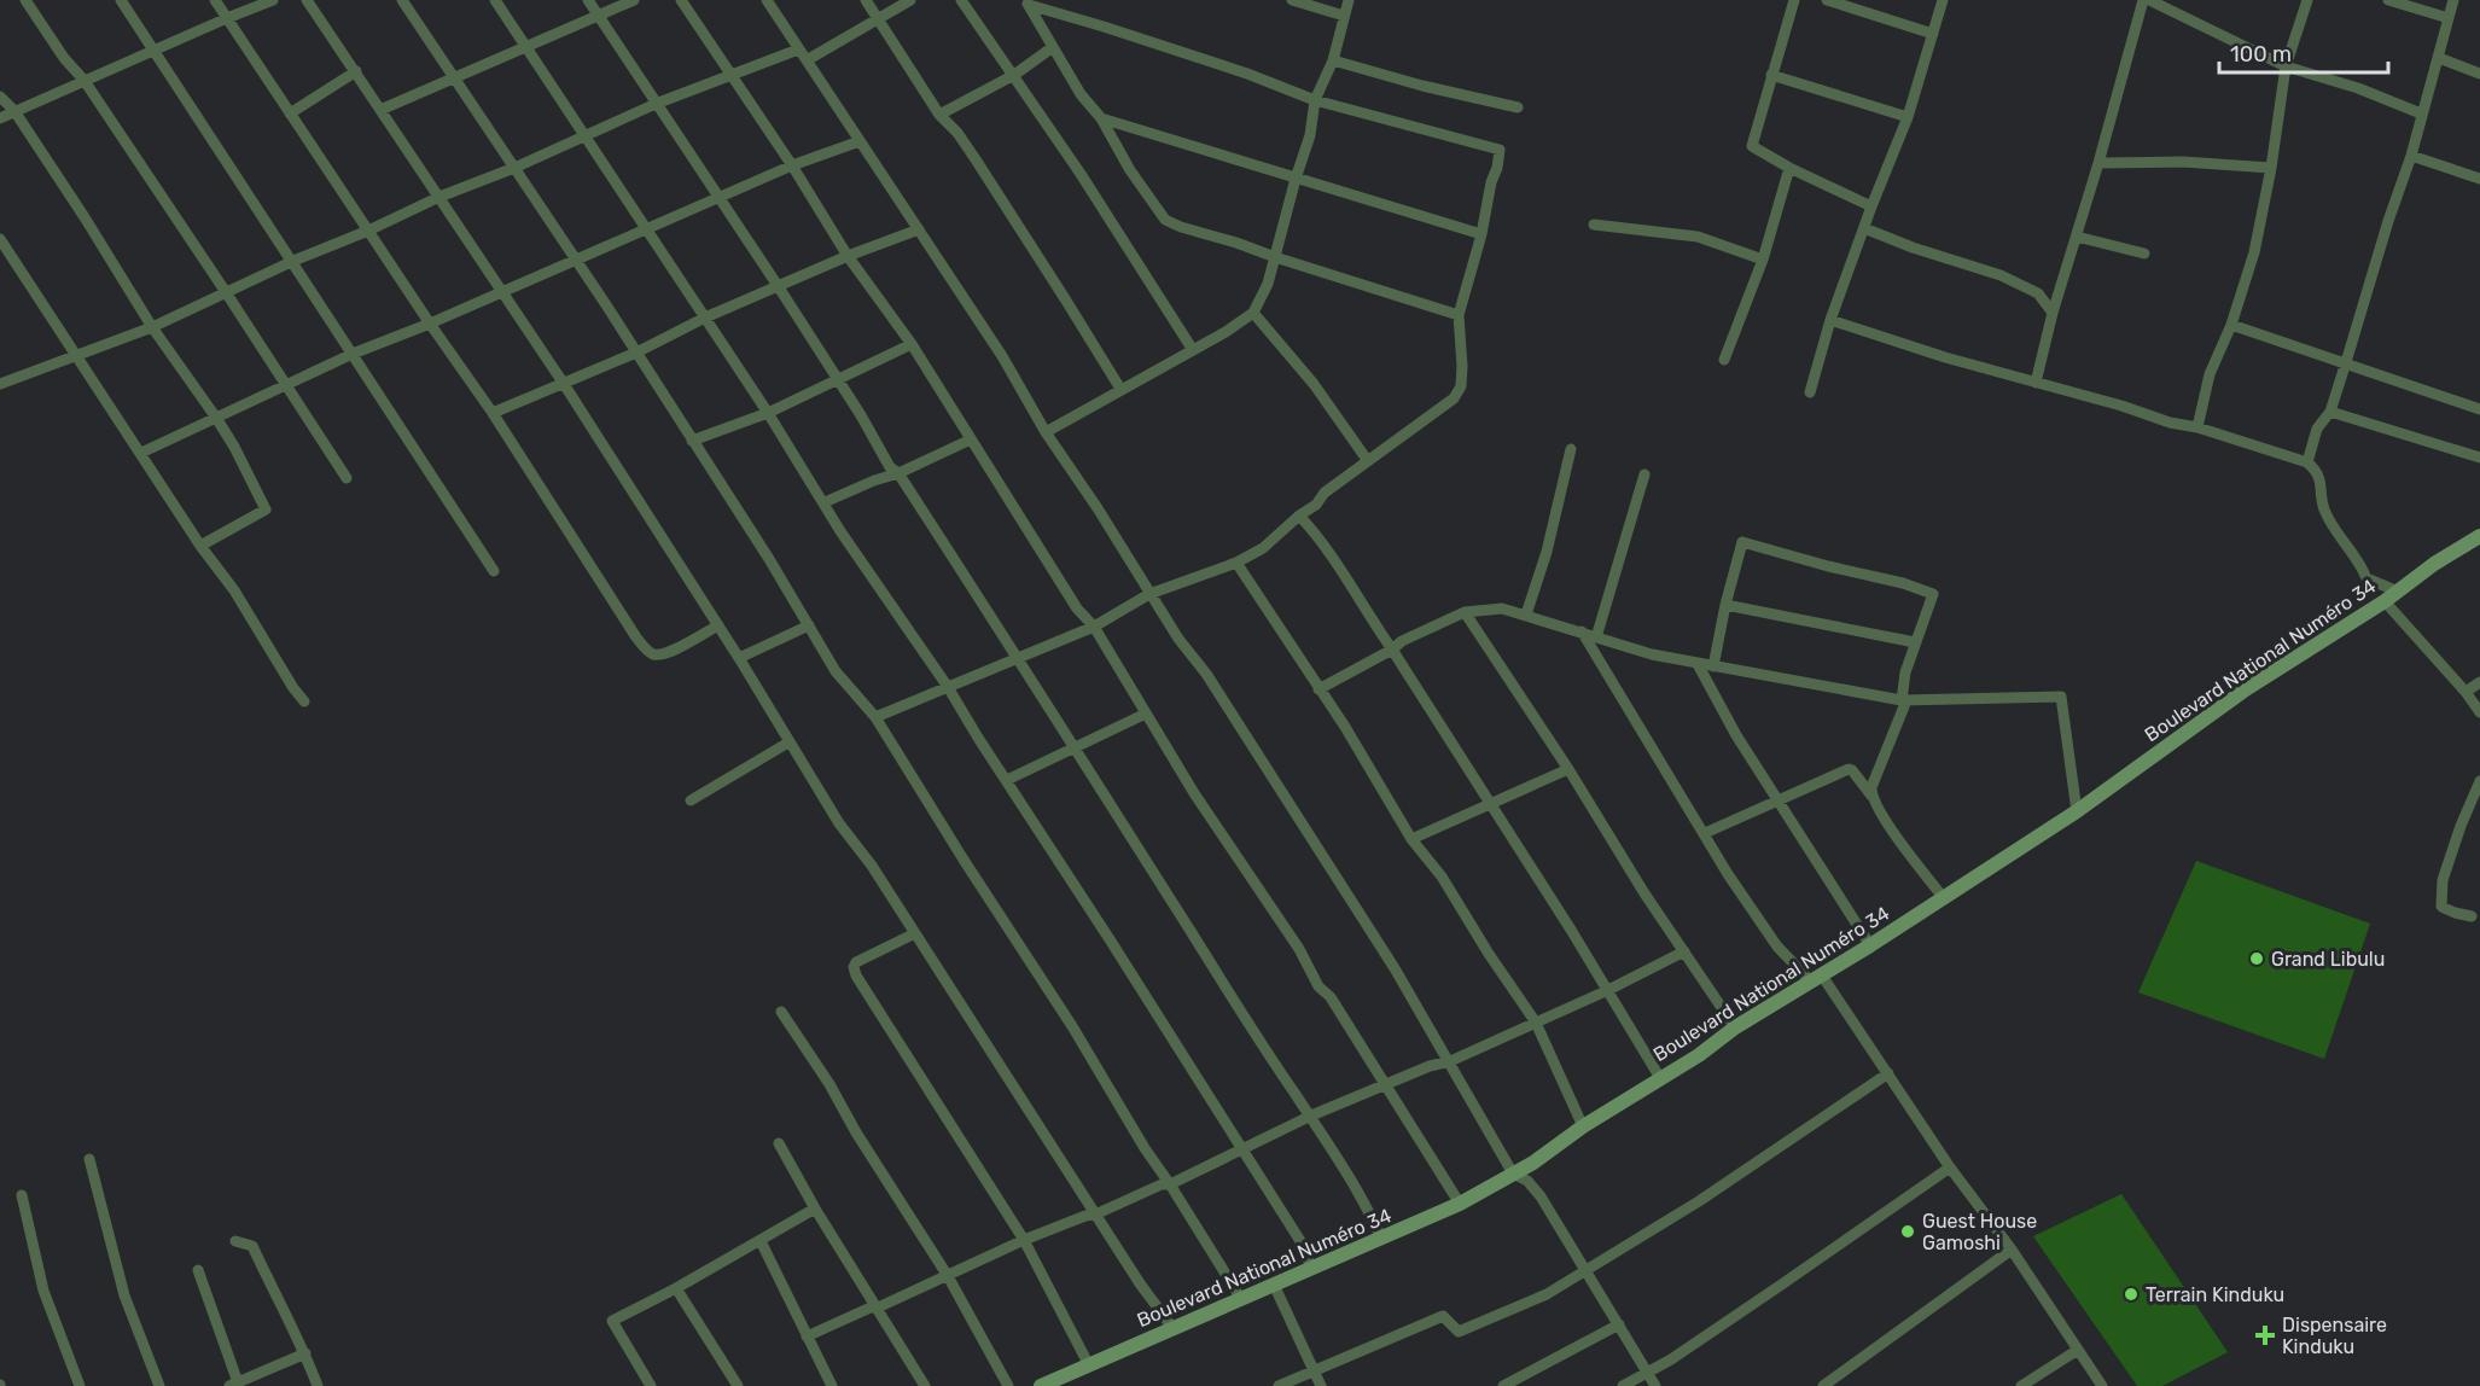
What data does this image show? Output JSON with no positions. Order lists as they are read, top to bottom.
{
  "streets": {
    "main road": ["Boulevard National Numéro 34"]
  },
  "places": {
    "other": ["Grand Libulu", "Guest House Gamoshi", "Terrain Kinduku"],
    "health": ["Dispensaire Kinduku"]
  },
  "scale_bar": "100 m"
}
